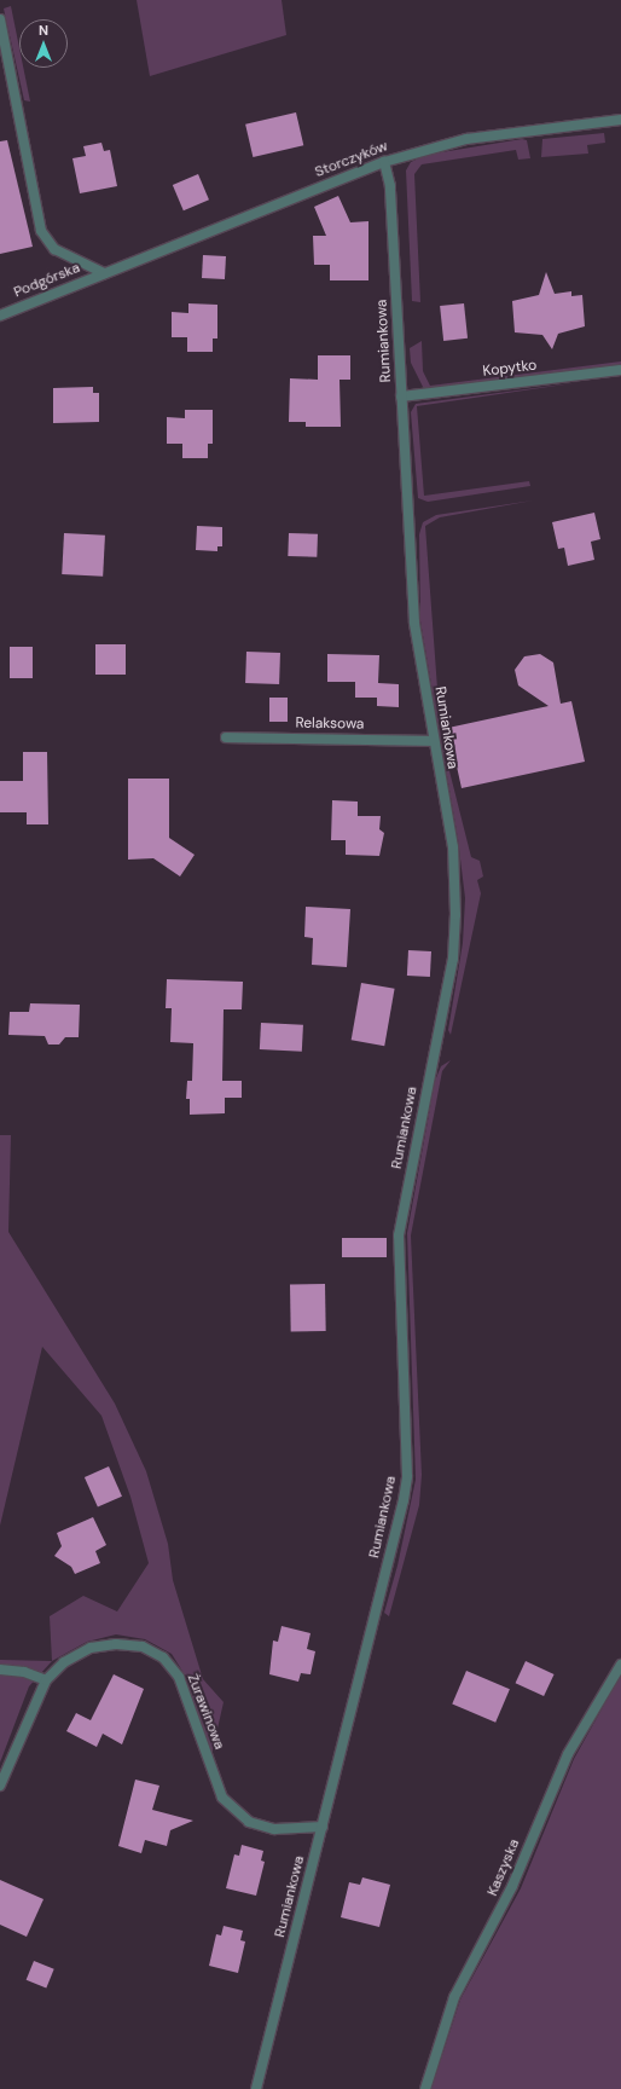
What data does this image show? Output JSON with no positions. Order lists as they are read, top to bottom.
{
  "streets": {
    "street": [
      "Storczyków",
      "Podgórska",
      "Rumiankowa",
      "Kopytko",
      "Relaksowa",
      "Żurawinowa",
      "Kaszyska"
    ]
  },
  "crossings": [
    ["Storczyków", "Podgórska"],
    ["Storczyków", "Rumiankowa"],
    ["Rumiankowa", "Kopytko"],
    ["Rumiankowa", "Relaksowa"],
    ["Rumiankowa", "Żurawinowa"]
  ],
  "north": "top"
}
